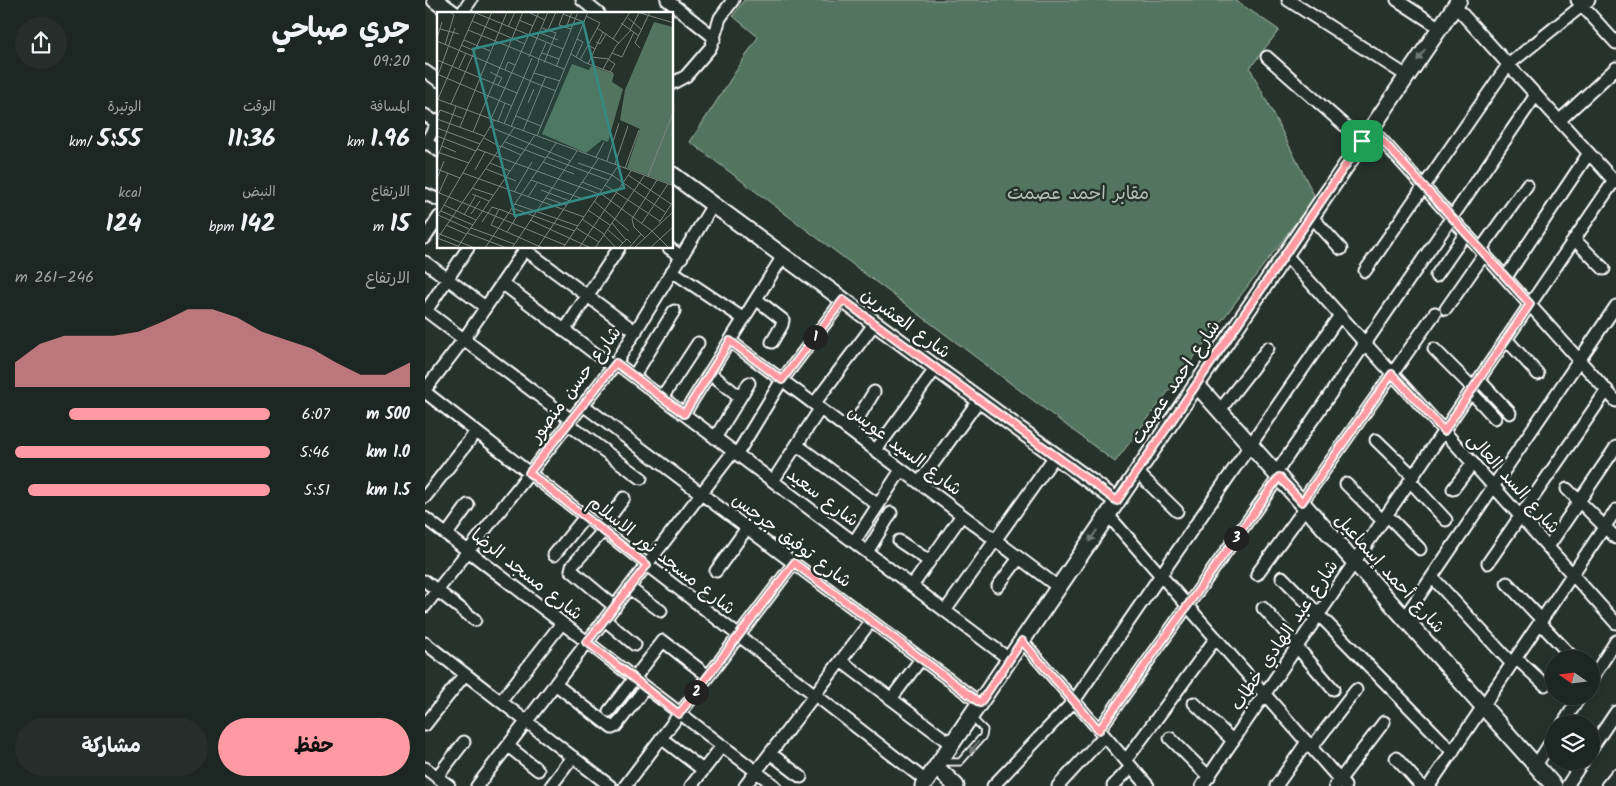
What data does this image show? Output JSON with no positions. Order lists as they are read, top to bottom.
{
  "streets": {
    "main road": ["شارع العشرين", "شارع احمد عصمت", "شارع أحمد إسماعيل"],
    "street": [
      "شارع حسن منصور",
      "شارع السيد عويس",
      "شارع السد العالى",
      "شارع سعيد",
      "شارع توفيق جرجس",
      "شارع مسجد نور الاسلام",
      "شارع مسجد الرضا",
      "شارع عبد الهادي خطاب"
    ]
  },
  "crossings": [
    ["شارع العشرين", "شارع احمد عصمت"],
    ["شارع العشرين", "شارع حسن منصور"],
    ["شارع احمد عصمت", "شارع السيد عويس"],
    ["شارع احمد عصمت", "شارع السد العالى"],
    ["شارع احمد عصمت", "شارع سعيد"],
    ["شارع احمد عصمت", "شارع توفيق جرجس"],
    ["شارع احمد عصمت", "شارع مسجد نور الاسلام"],
    ["شارع احمد عصمت", "شارع أحمد إسماعيل"],
    ["شارع حسن منصور", "شارع سعيد"],
    ["شارع حسن منصور", "شارع توفيق جرجس"],
    ["شارع حسن منصور", "شارع مسجد نور الاسلام"],
    ["شارع حسن منصور", "شارع مسجد الرضا"],
    ["شارع السد العالى", "شارع عبد الهادي خطاب"],
    ["شارع أحمد إسماعيل", "شارع عبد الهادي خطاب"]
  ],
  "parks": ["مقابر احمد عصمت"],
  "north": "left",
  "page": {
    "heading": ["جري صباحي", "09:20"],
    "stats": [
      ["المسافة", "1.96 km"],
      ["الوقت", "11:36"],
      ["الوتيرة", "5:55 /km"],
      ["الارتفاع", "15 m"],
      ["النبض", "142 bpm"],
      ["kcal", "124"]
    ],
    "chart": ["الارتفاع", "246–261 m"],
    "pins": ["1", "3", "2"],
    "list": [
      {
        "name": "500 m",
        "note": "6:07"
      },
      {
        "name": "1.0 km",
        "note": "5:46"
      },
      {
        "name": "1.5 km",
        "note": "5:51"
      }
    ],
    "buttons": ["حفظ", "مشاركة"]
  }
}
